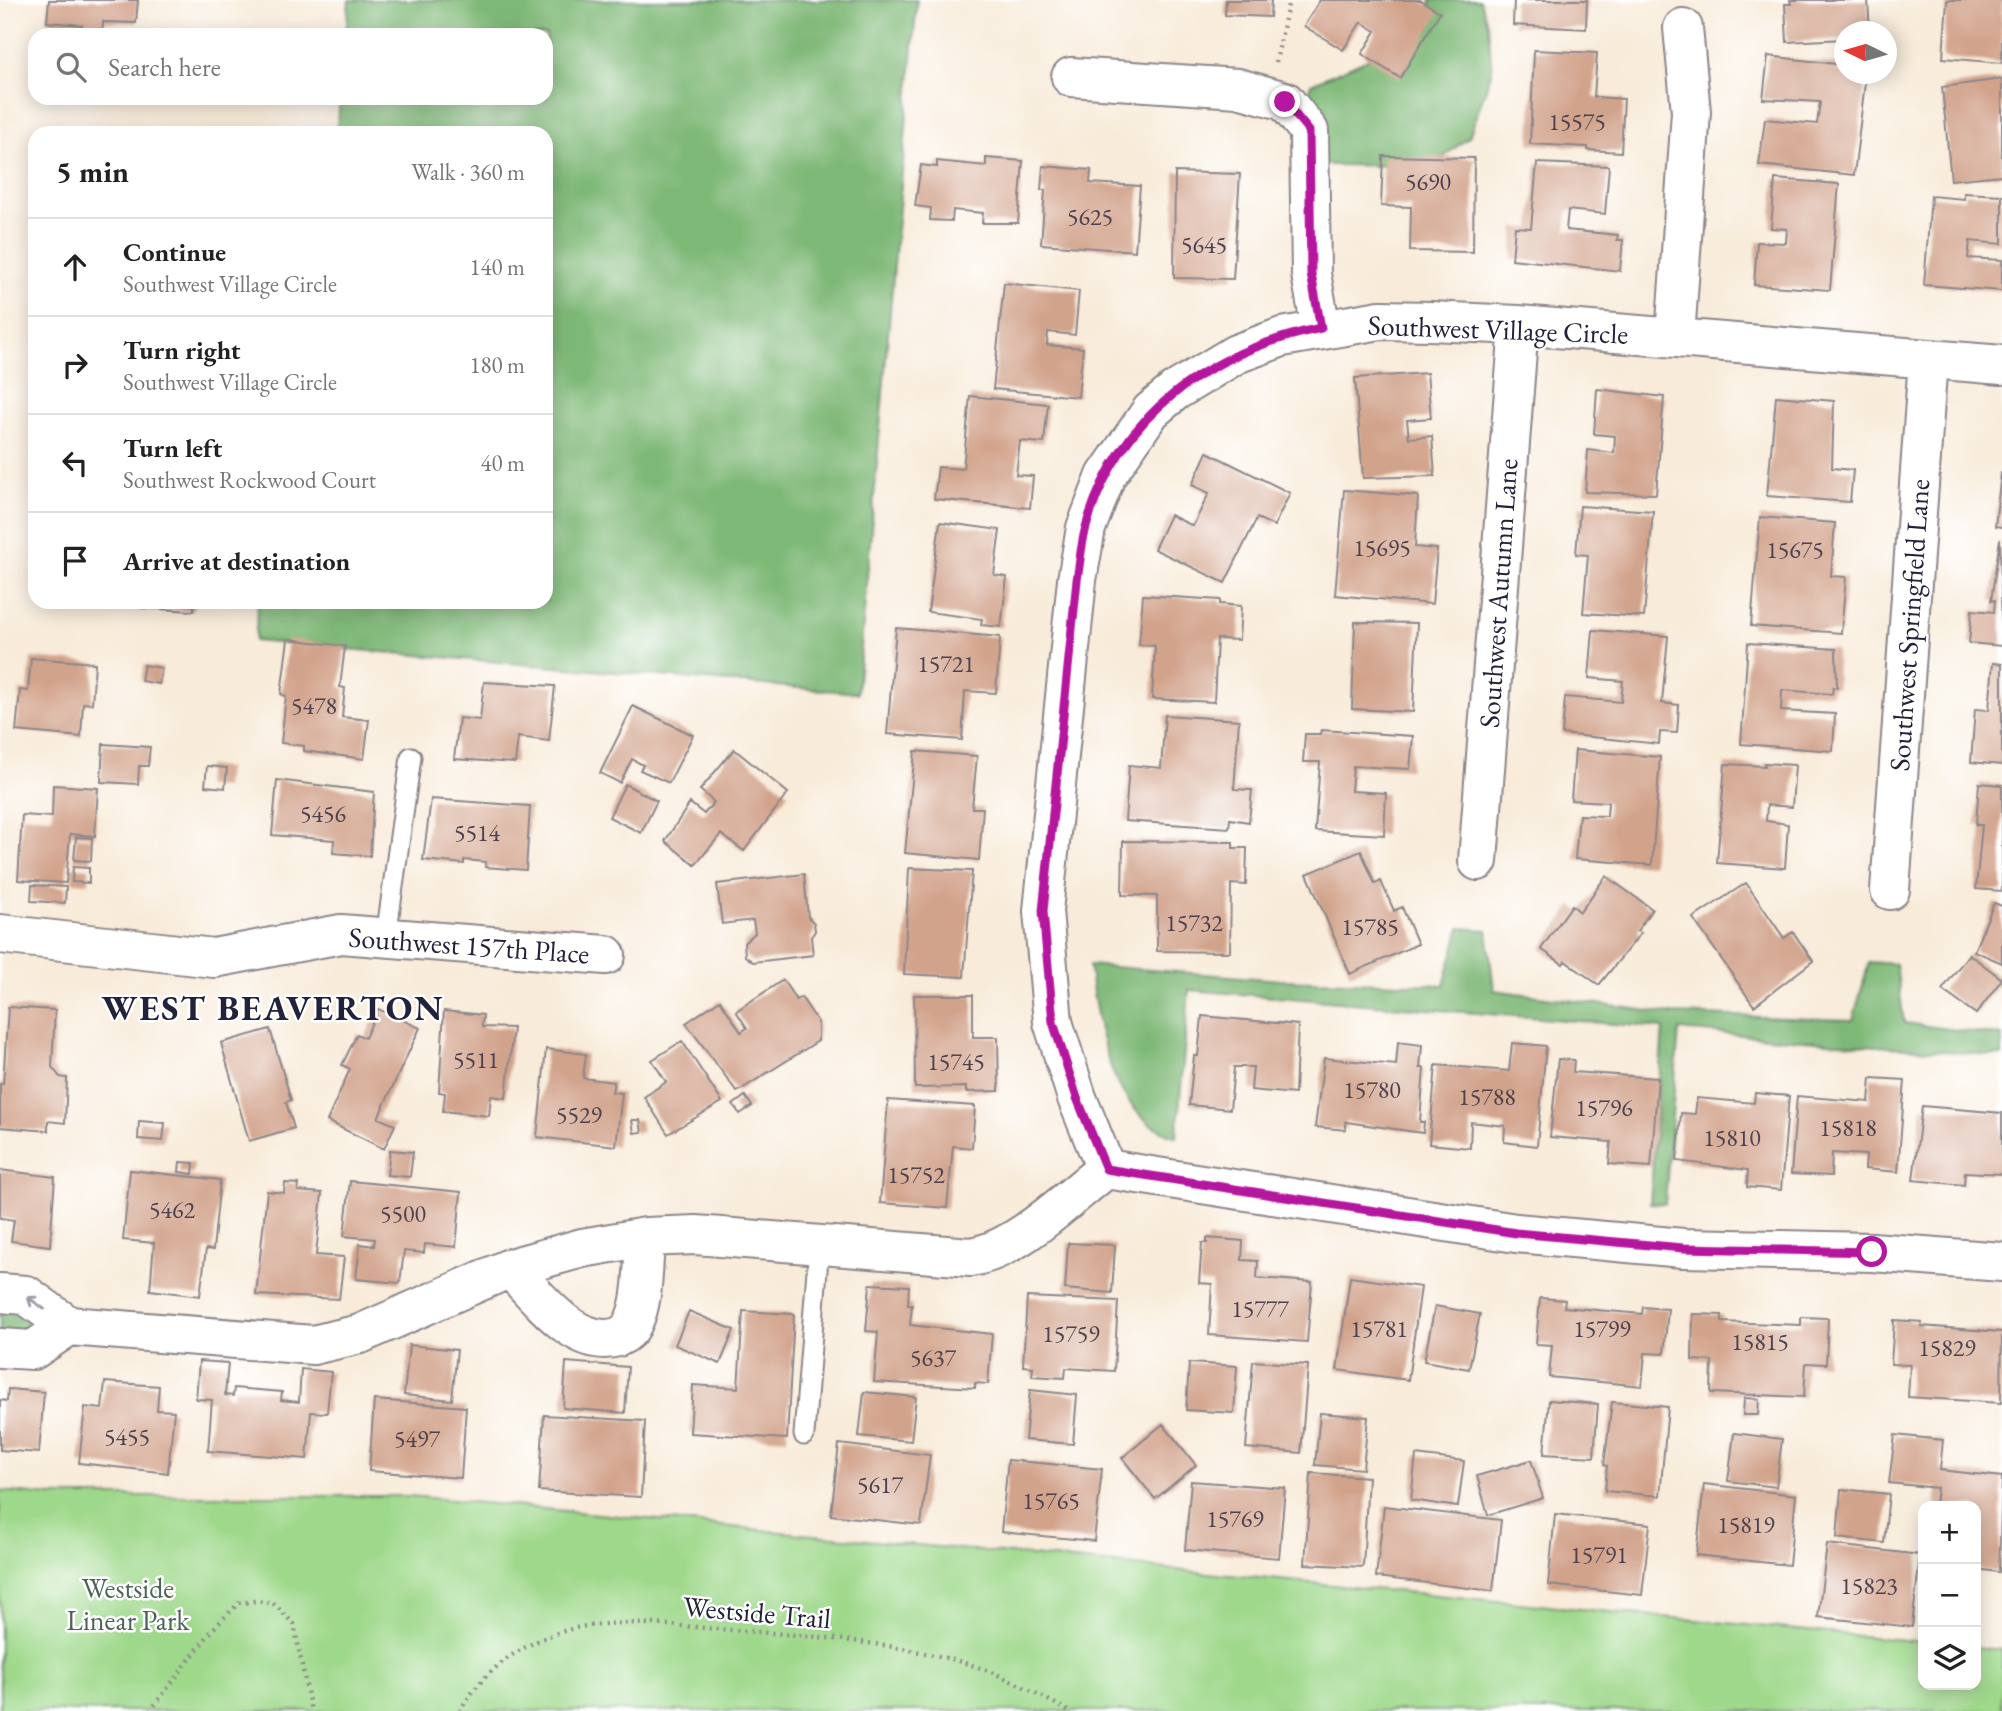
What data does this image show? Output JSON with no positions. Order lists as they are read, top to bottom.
{
  "streets": {
    "street": [
      "Southwest Village Circle",
      "Southwest Autumn Lane",
      "Southwest Springfield Lane",
      "Southwest 157th Place"
    ],
    "path": ["Westside Trail"]
  },
  "crossings": [
    ["Southwest Village Circle", "Southwest Autumn Lane"],
    ["Southwest Village Circle", "Southwest Springfield Lane"]
  ],
  "districts": ["WEST BEAVERTON"],
  "parks": ["Westside Linear Park"],
  "house_numbers": [
    "15575",
    "5690",
    "5625",
    "5645",
    "15695",
    "15675",
    "15721",
    "5478",
    "5456",
    "5514",
    "15732",
    "15785",
    "5511",
    "15745",
    "15780",
    "15788",
    "15796",
    "5529",
    "15818",
    "15810",
    "15752",
    "5462",
    "5500",
    "15777",
    "15781",
    "15799",
    "15759",
    "15815",
    "15829",
    "5637",
    "5455",
    "5497",
    "5617",
    "15765",
    "15769",
    "15819",
    "15791",
    "15823"
  ],
  "north": "left",
  "page": {
    "search": "Search here",
    "heading": ["5 min", "Walk · 360 m"],
    "list": [
      ["Continue", "Southwest Village Circle", "140 m"],
      ["Turn right", "Southwest Village Circle", "180 m"],
      ["Turn left", "Southwest Rockwood Court", "40 m"],
      "Arrive at destination"
    ],
    "map_buttons": ["+", "−"]
  }
}
